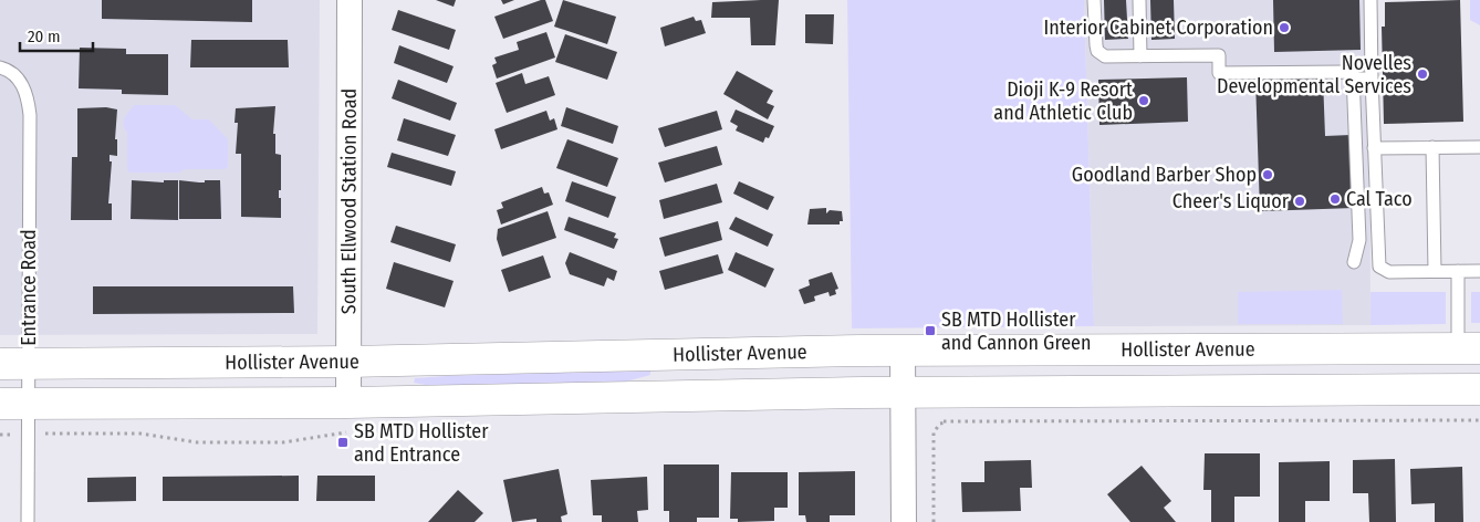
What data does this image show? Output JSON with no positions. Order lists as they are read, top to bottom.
{
  "streets": {
    "main road": ["Hollister Avenue"],
    "street": ["South Ellwood Station Road"],
    "lane": ["Entrance Road"]
  },
  "crossings": [
    ["South Ellwood Station Road", "Hollister Avenue"],
    ["Entrance Road", "Hollister Avenue"]
  ],
  "places": {
    "other": [
      "Interior Cabinet Corporation",
      "Novelles Developmental Services",
      "Dioji K-9 Resort and Athletic Club",
      "Goodland Barber Shop",
      "Cal Taco",
      "Cheer's Liquor"
    ],
    "transit": ["SB MTD Hollister and Cannon Green", "SB MTD Hollister and Entrance"]
  },
  "scale_bar": "20 m"
}
